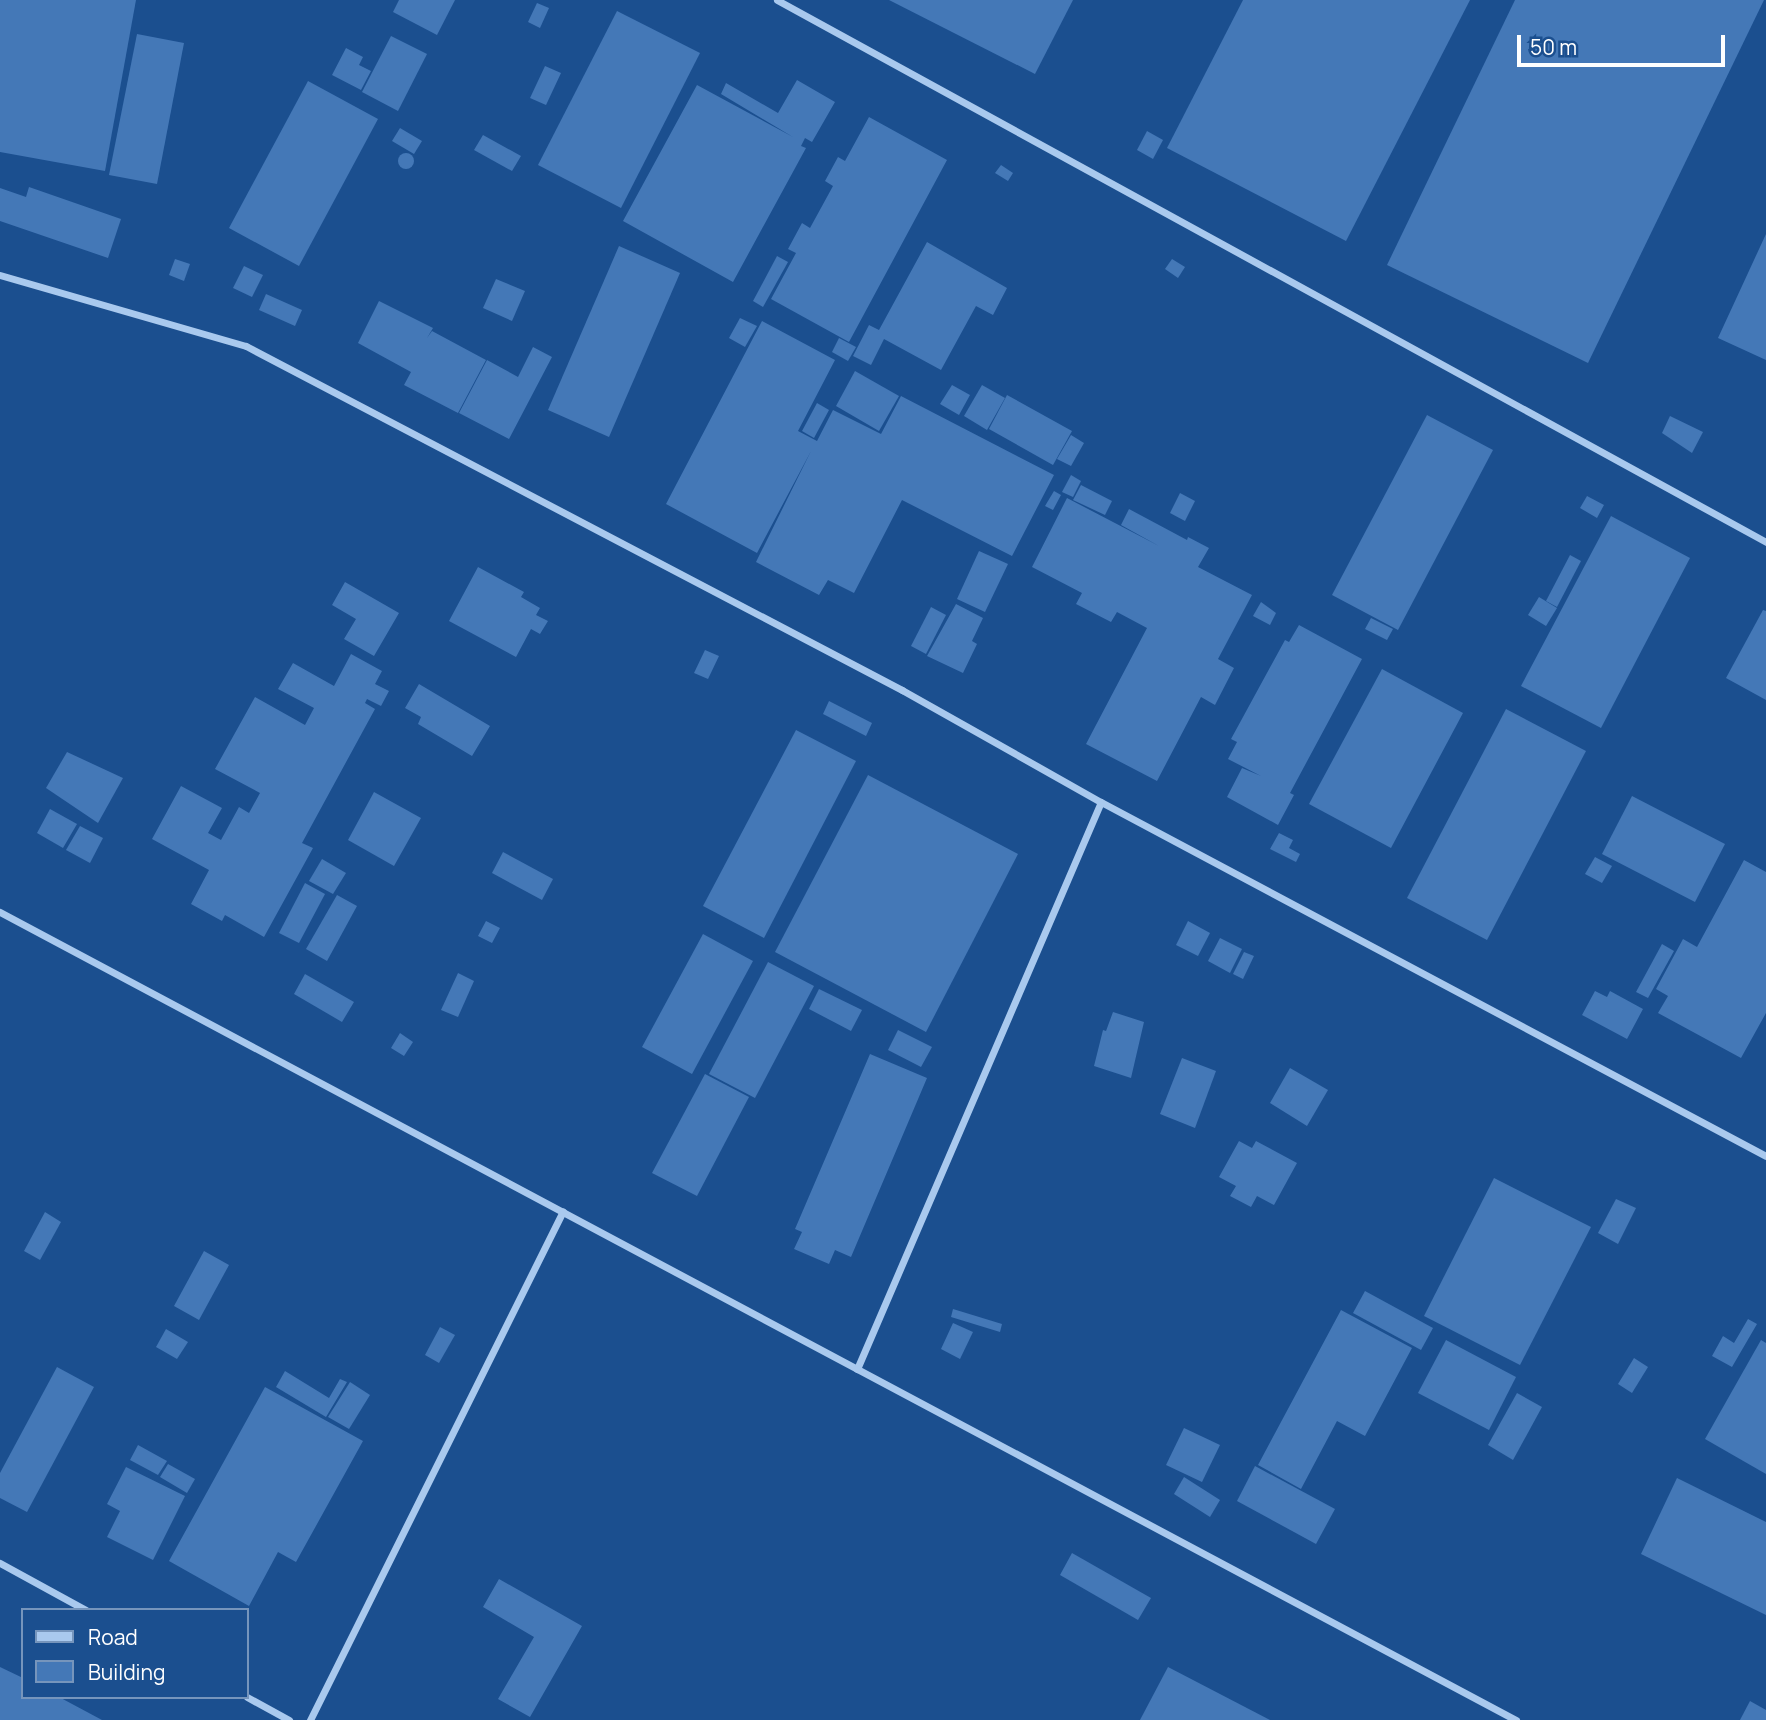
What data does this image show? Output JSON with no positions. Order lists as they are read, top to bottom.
{
  "legend": ["Road", "Building"],
  "scale_bar": "50 m"
}
